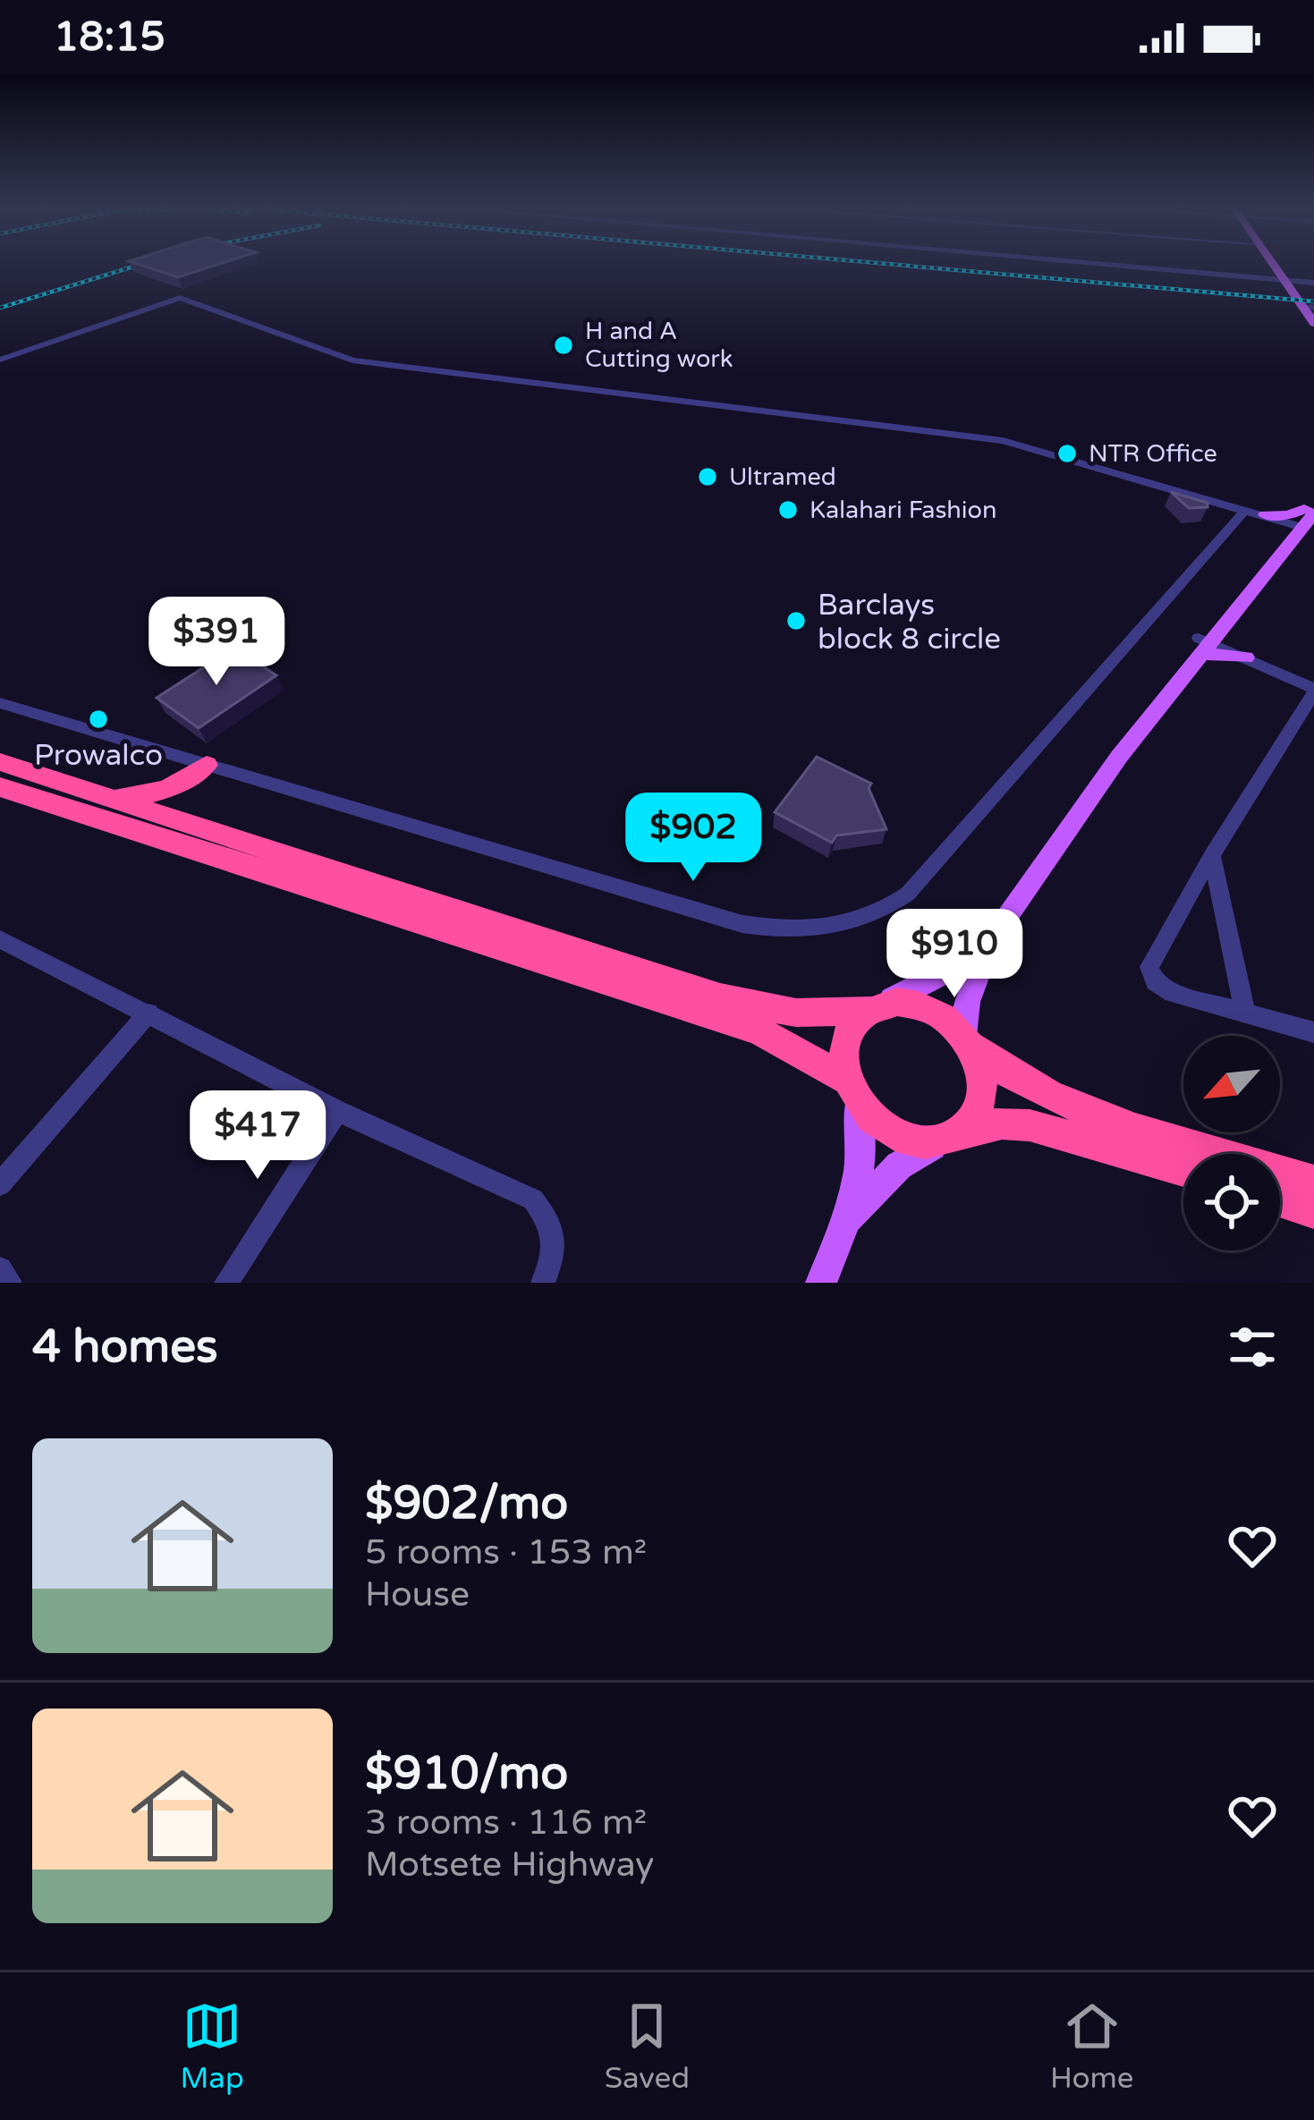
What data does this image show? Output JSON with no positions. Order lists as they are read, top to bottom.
{
  "places": [
    "H and A Cutting work",
    "NTR Office",
    "Ultramed",
    "Kalahari Fashion",
    "Barclays block 8 circle",
    "Prowalco"
  ],
  "north": "bottom left",
  "page": {
    "status": "18:15",
    "price": [
      "$391",
      "$902",
      "$910",
      "$417"
    ],
    "heading": "4 homes",
    "list": [
      {
        "name": "$902/mo",
        "note": "5 rooms · 153 m² · House"
      },
      {
        "name": "$910/mo",
        "note": "3 rooms · 116 m² · Motsete Highway"
      }
    ],
    "tabs": ["Map", "Saved", "Home"]
  }
}
